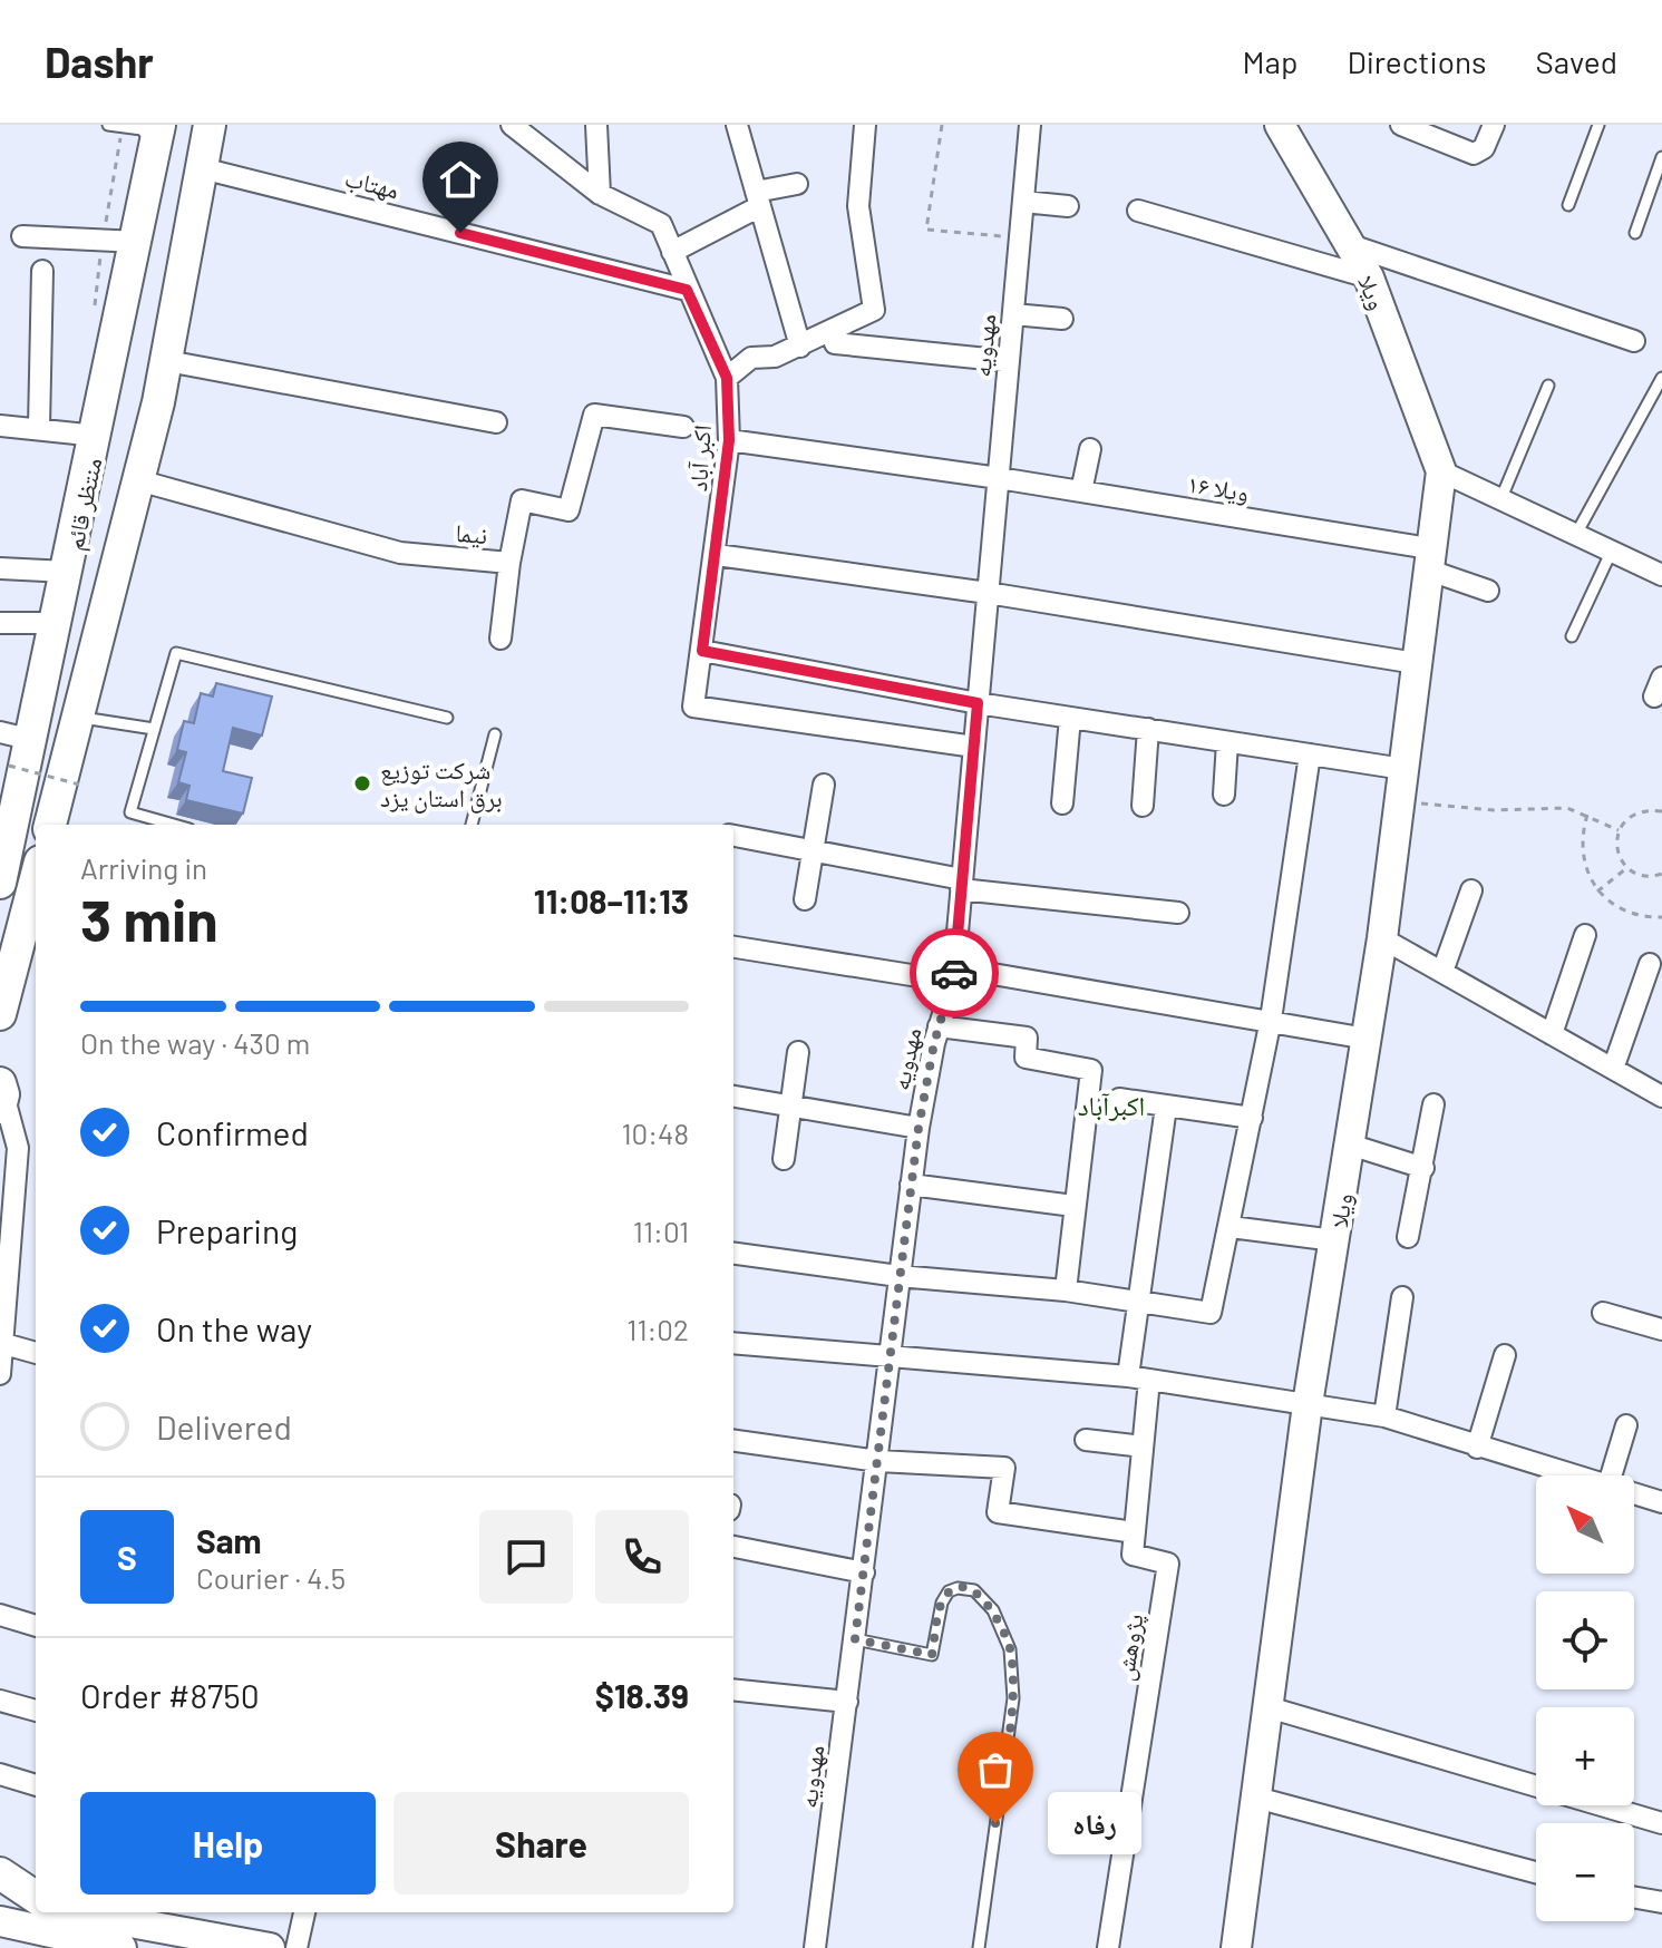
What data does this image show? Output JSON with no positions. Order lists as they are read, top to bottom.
{
  "streets": {
    "main road": ["منتظر قائم"],
    "street": [
      "مهتاب",
      "ویلا",
      "مهدویه",
      "اکبر آباد",
      "ویلا ۱۶",
      "نیما",
      "پژوهش"
    ]
  },
  "crossings": [
    ["مهتاب", "اکبر آباد"],
    ["مهتاب", "منتظر قائم"],
    ["ویلا", "ویلا ۱۶"],
    ["مهدویه", "اکبر آباد"],
    ["مهدویه", "ویلا ۱۶"],
    ["اکبر آباد", "ویلا ۱۶"],
    ["منتظر قائم", "نیما"]
  ],
  "districts": ["اکبرآباد"],
  "places": ["شرکت توزیع برق استان یزد", "رفاه"],
  "north": "top left",
  "page": {
    "header": "Dashr",
    "nav": ["Map", "Directions", "Saved"],
    "heading": ["3 min", "Arriving in", "11:08–11:13"],
    "panel": [
      "Sam",
      "Courier · 4.5",
      "Order #8750",
      "$18.39"
    ],
    "bar": "On the way · 430 m",
    "list": [
      ["Confirmed", "10:48"],
      ["Preparing", "11:01"],
      ["On the way", "11:02"],
      "Delivered"
    ],
    "map_buttons": ["+", "−"],
    "round": "S",
    "buttons": ["Help", "Share"],
    "bubble": "رفاه"
  }
}
